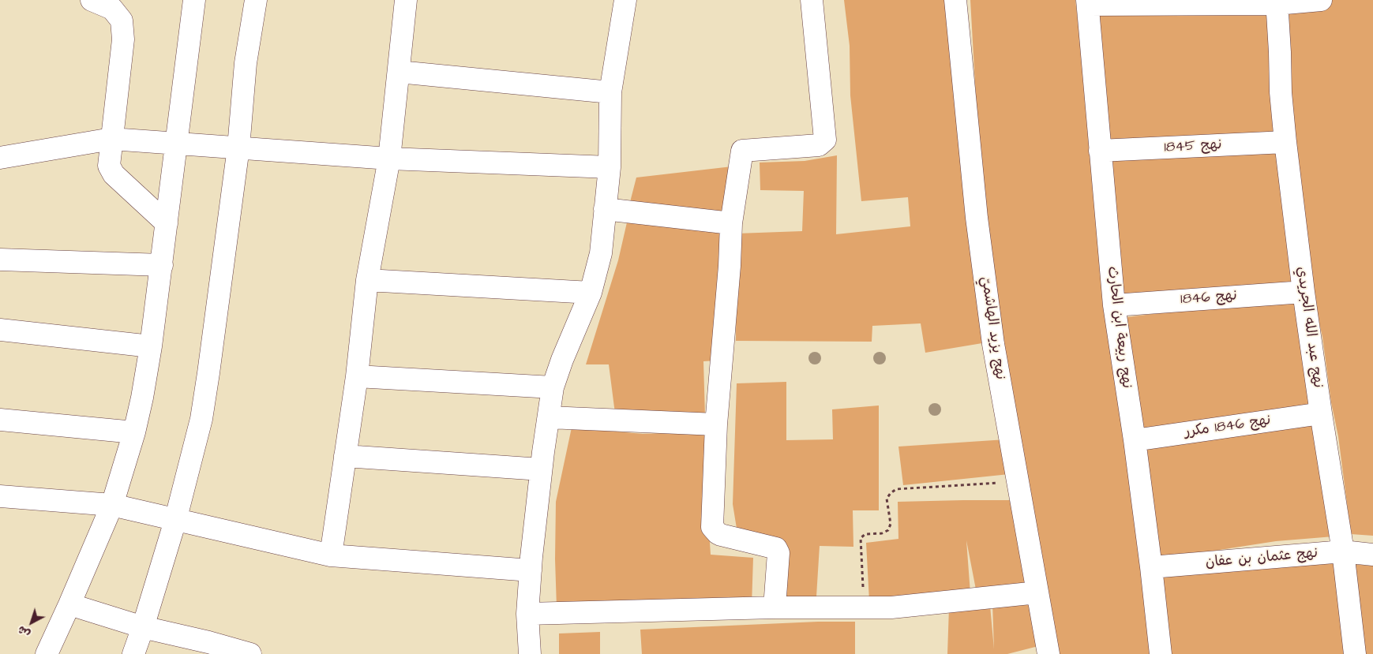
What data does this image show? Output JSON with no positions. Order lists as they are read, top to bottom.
{
  "streets": {
    "street": [
      "نهج 1845",
      "نهج 1846",
      "نهج ربيعة ابن الحارث",
      "نهج عبد الله الجريدي",
      "نهج يزيد الهاشميّ",
      "نهج 1846 مكرر",
      "نهج عثمان بن عفان"
    ]
  },
  "crossings": [
    ["نهج 1845", "نهج ربيعة ابن الحارث"],
    ["نهج 1845", "نهج عبد الله الجريدي"],
    ["نهج 1846", "نهج ربيعة ابن الحارث"],
    ["نهج 1846", "نهج عبد الله الجريدي"],
    ["نهج ربيعة ابن الحارث", "نهج 1846 مكرر"],
    ["نهج ربيعة ابن الحارث", "نهج عثمان بن عفان"],
    ["نهج عبد الله الجريدي", "نهج 1846 مكرر"],
    ["نهج عبد الله الجريدي", "نهج عثمان بن عفان"]
  ],
  "north": "bottom left"
}
